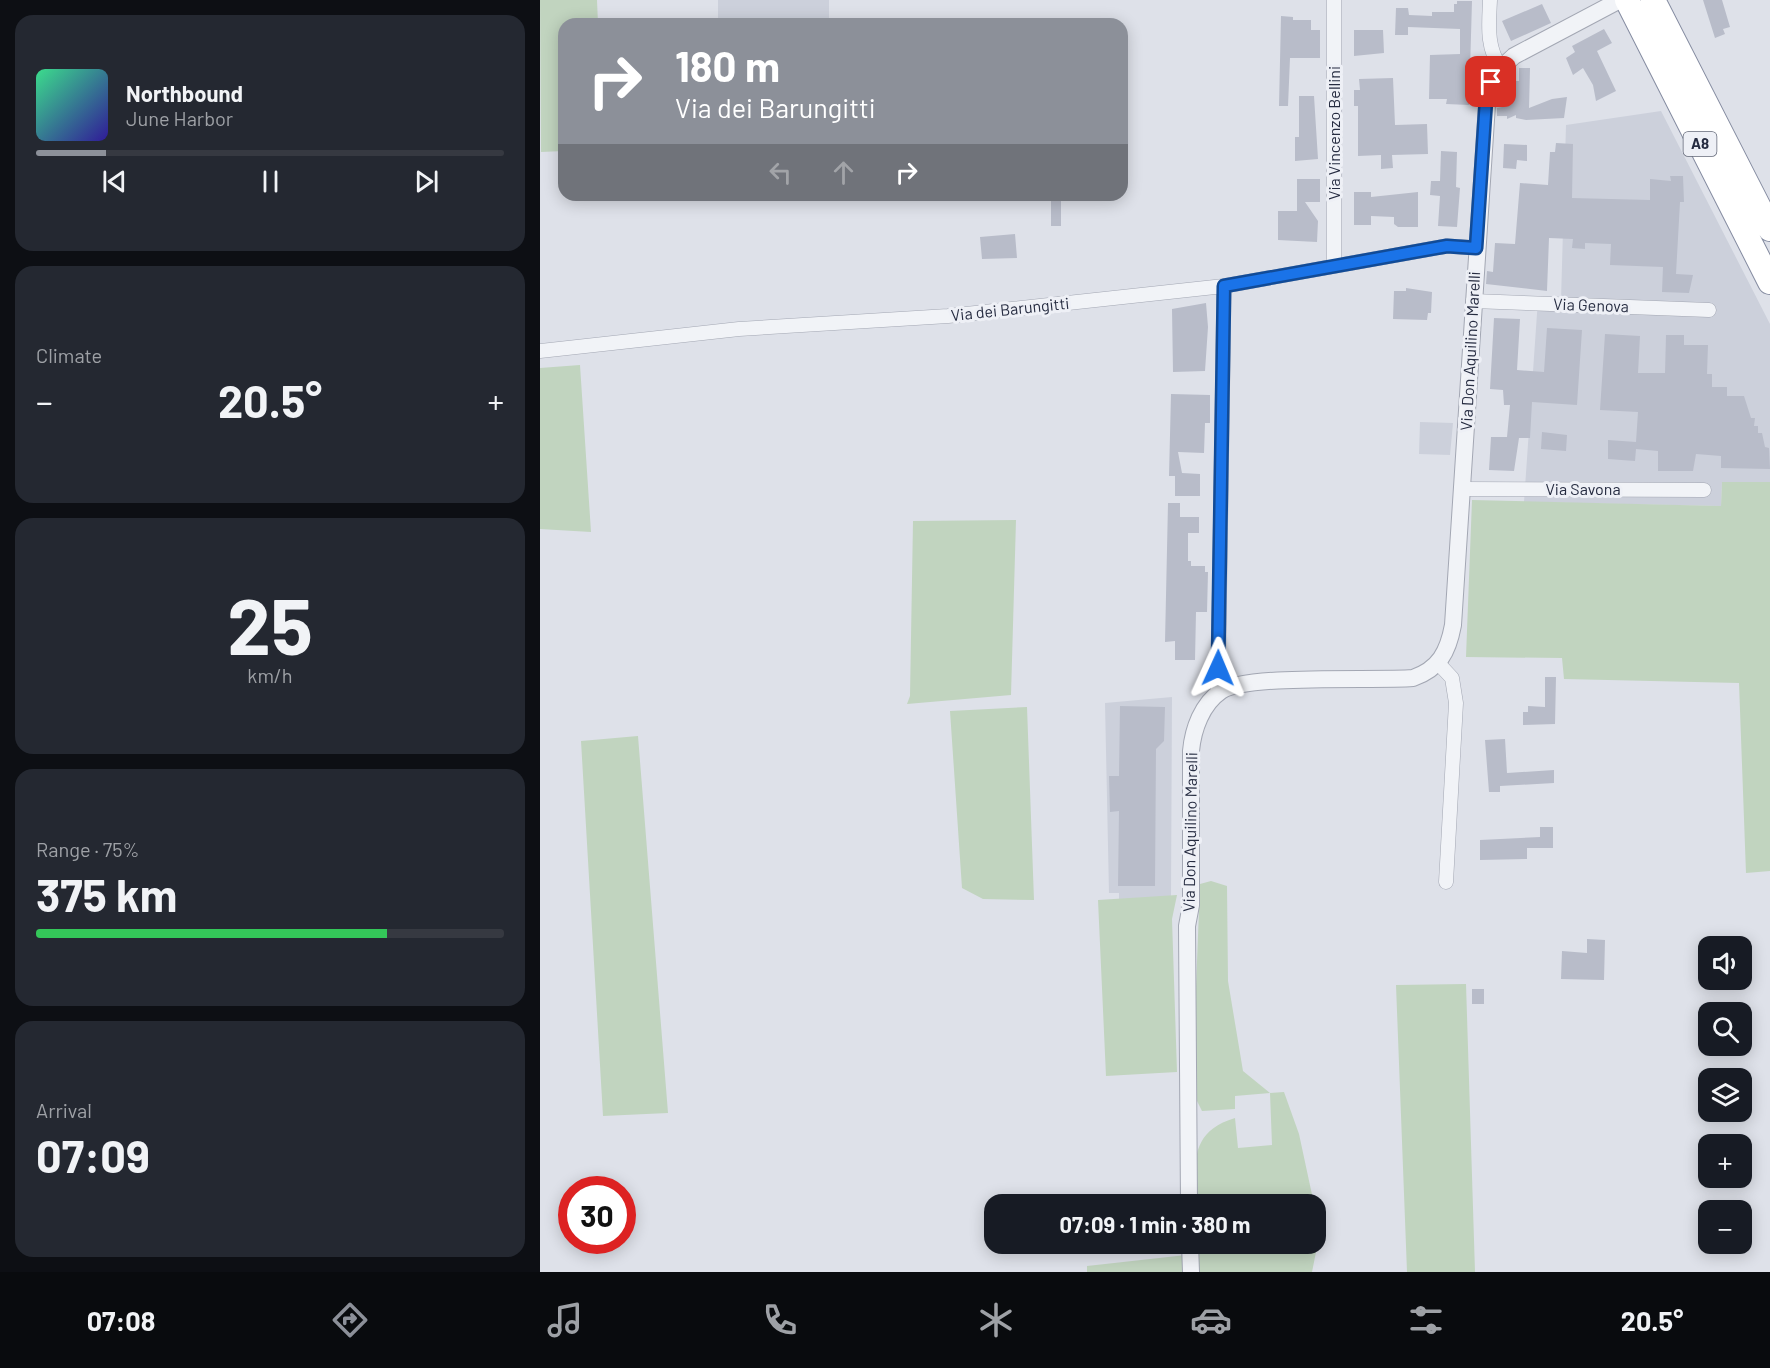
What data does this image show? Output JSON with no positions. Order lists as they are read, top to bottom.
{
  "streets": {
    "highway": ["A8"],
    "street": [
      "Via Vincenzo Bellini",
      "Via Genova",
      "Via dei Barungitti",
      "Via Don Aquilino Marelli",
      "Via Savona"
    ]
  },
  "crossings": [
    ["Via Vincenzo Bellini", "Via dei Barungitti"],
    ["A8", "Via Don Aquilino Marelli"],
    ["Via Genova", "Via Don Aquilino Marelli"],
    ["Via dei Barungitti", "Via Don Aquilino Marelli"],
    ["Via Don Aquilino Marelli", "Via Savona"]
  ],
  "page": {
    "turn": ["180 m", "Via dei Barungitti"],
    "song": ["Northbound", "June Harbor"],
    "tile": [
      "Climate",
      ["25", "km/h"],
      ["Range · 75%", "375 km"],
      ["Arrival", "07:09"]
    ],
    "heat": ["−", "20.5°", "+"],
    "map_buttons": ["+", "−"],
    "limit": "30",
    "trip": "07:09 · 1 min · 380 m",
    "tabs": ["07:08", "20.5°"]
  }
}
